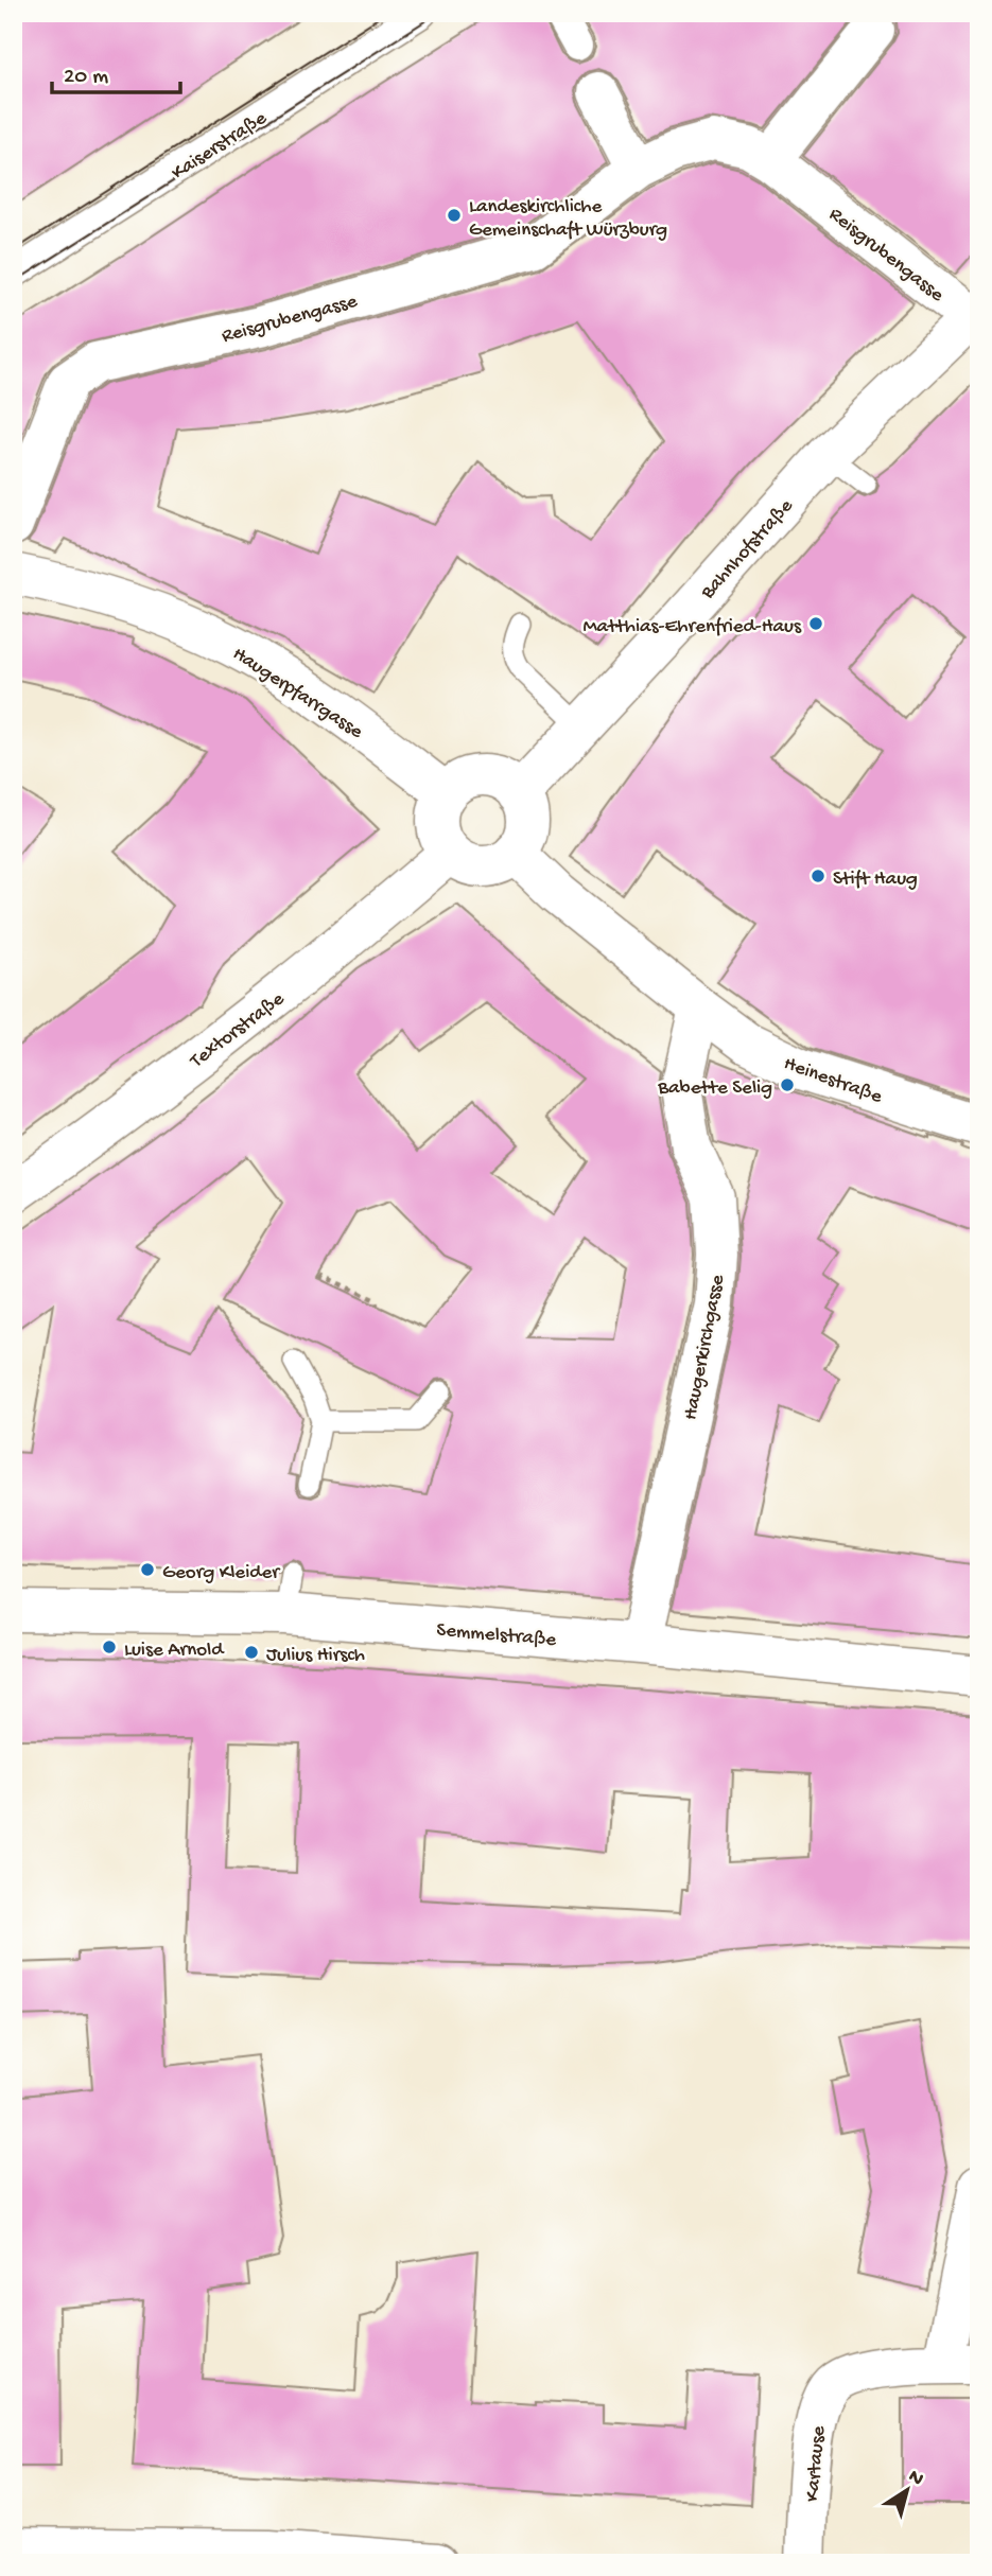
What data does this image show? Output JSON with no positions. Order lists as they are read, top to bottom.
{
  "streets": {
    "street": [
      "Kaiserstraße",
      "Reisgrubengasse",
      "Bahnhofstraße",
      "Haugerpfarrgasse",
      "Textorstraße",
      "Heinestraße",
      "Haugerkirchgasse",
      "Semmelstraße",
      "Kartause"
    ]
  },
  "crossings": [
    ["Reisgrubengasse", "Bahnhofstraße"],
    ["Bahnhofstraße", "Haugerpfarrgasse"],
    ["Bahnhofstraße", "Textorstraße"],
    ["Haugerpfarrgasse", "Textorstraße"],
    ["Heinestraße", "Haugerkirchgasse"],
    ["Haugerkirchgasse", "Semmelstraße"]
  ],
  "places": [
    "Landeskirchliche Gemeinschaft Würzburg",
    "Matthias-Ehrenfried-Haus",
    "Stift Haug",
    "Babette Selig",
    "Georg Kleider",
    "Luise Arnold",
    "Julius Hirsch"
  ],
  "scale_bar": "20 m",
  "north": "top right"
}
